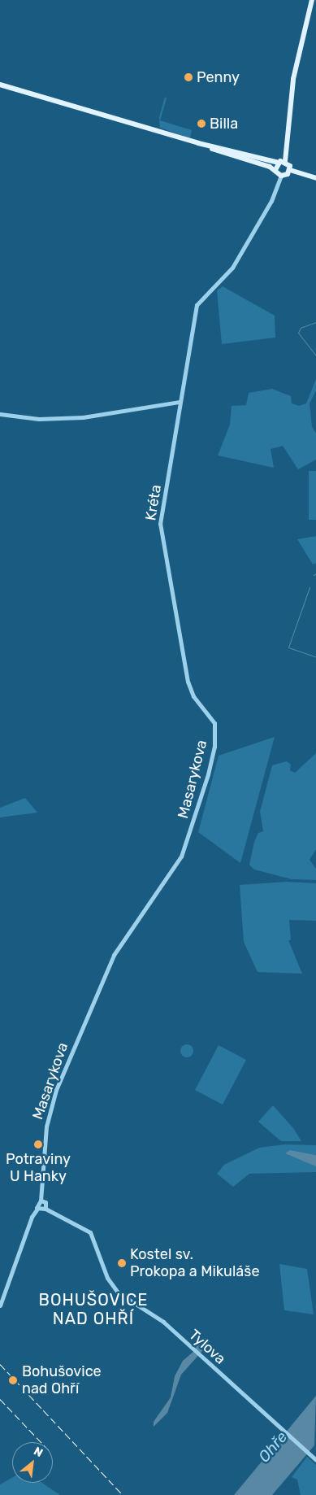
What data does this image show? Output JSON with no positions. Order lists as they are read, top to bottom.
{
  "streets": {
    "street": ["Kréta", "Masarykova", "Tylova"]
  },
  "crossings": [
    ["Kréta", "Masarykova"]
  ],
  "districts": ["BOHUŠOVICE NAD OHŘÍ"],
  "water": ["Ohře"],
  "places": [
    "Penny",
    "Billa",
    "Potraviny U Hanky",
    "Kostel sv. Prokopa a Mikuláše",
    "Bohušovice nad Ohří"
  ],
  "north": "top right"
}
